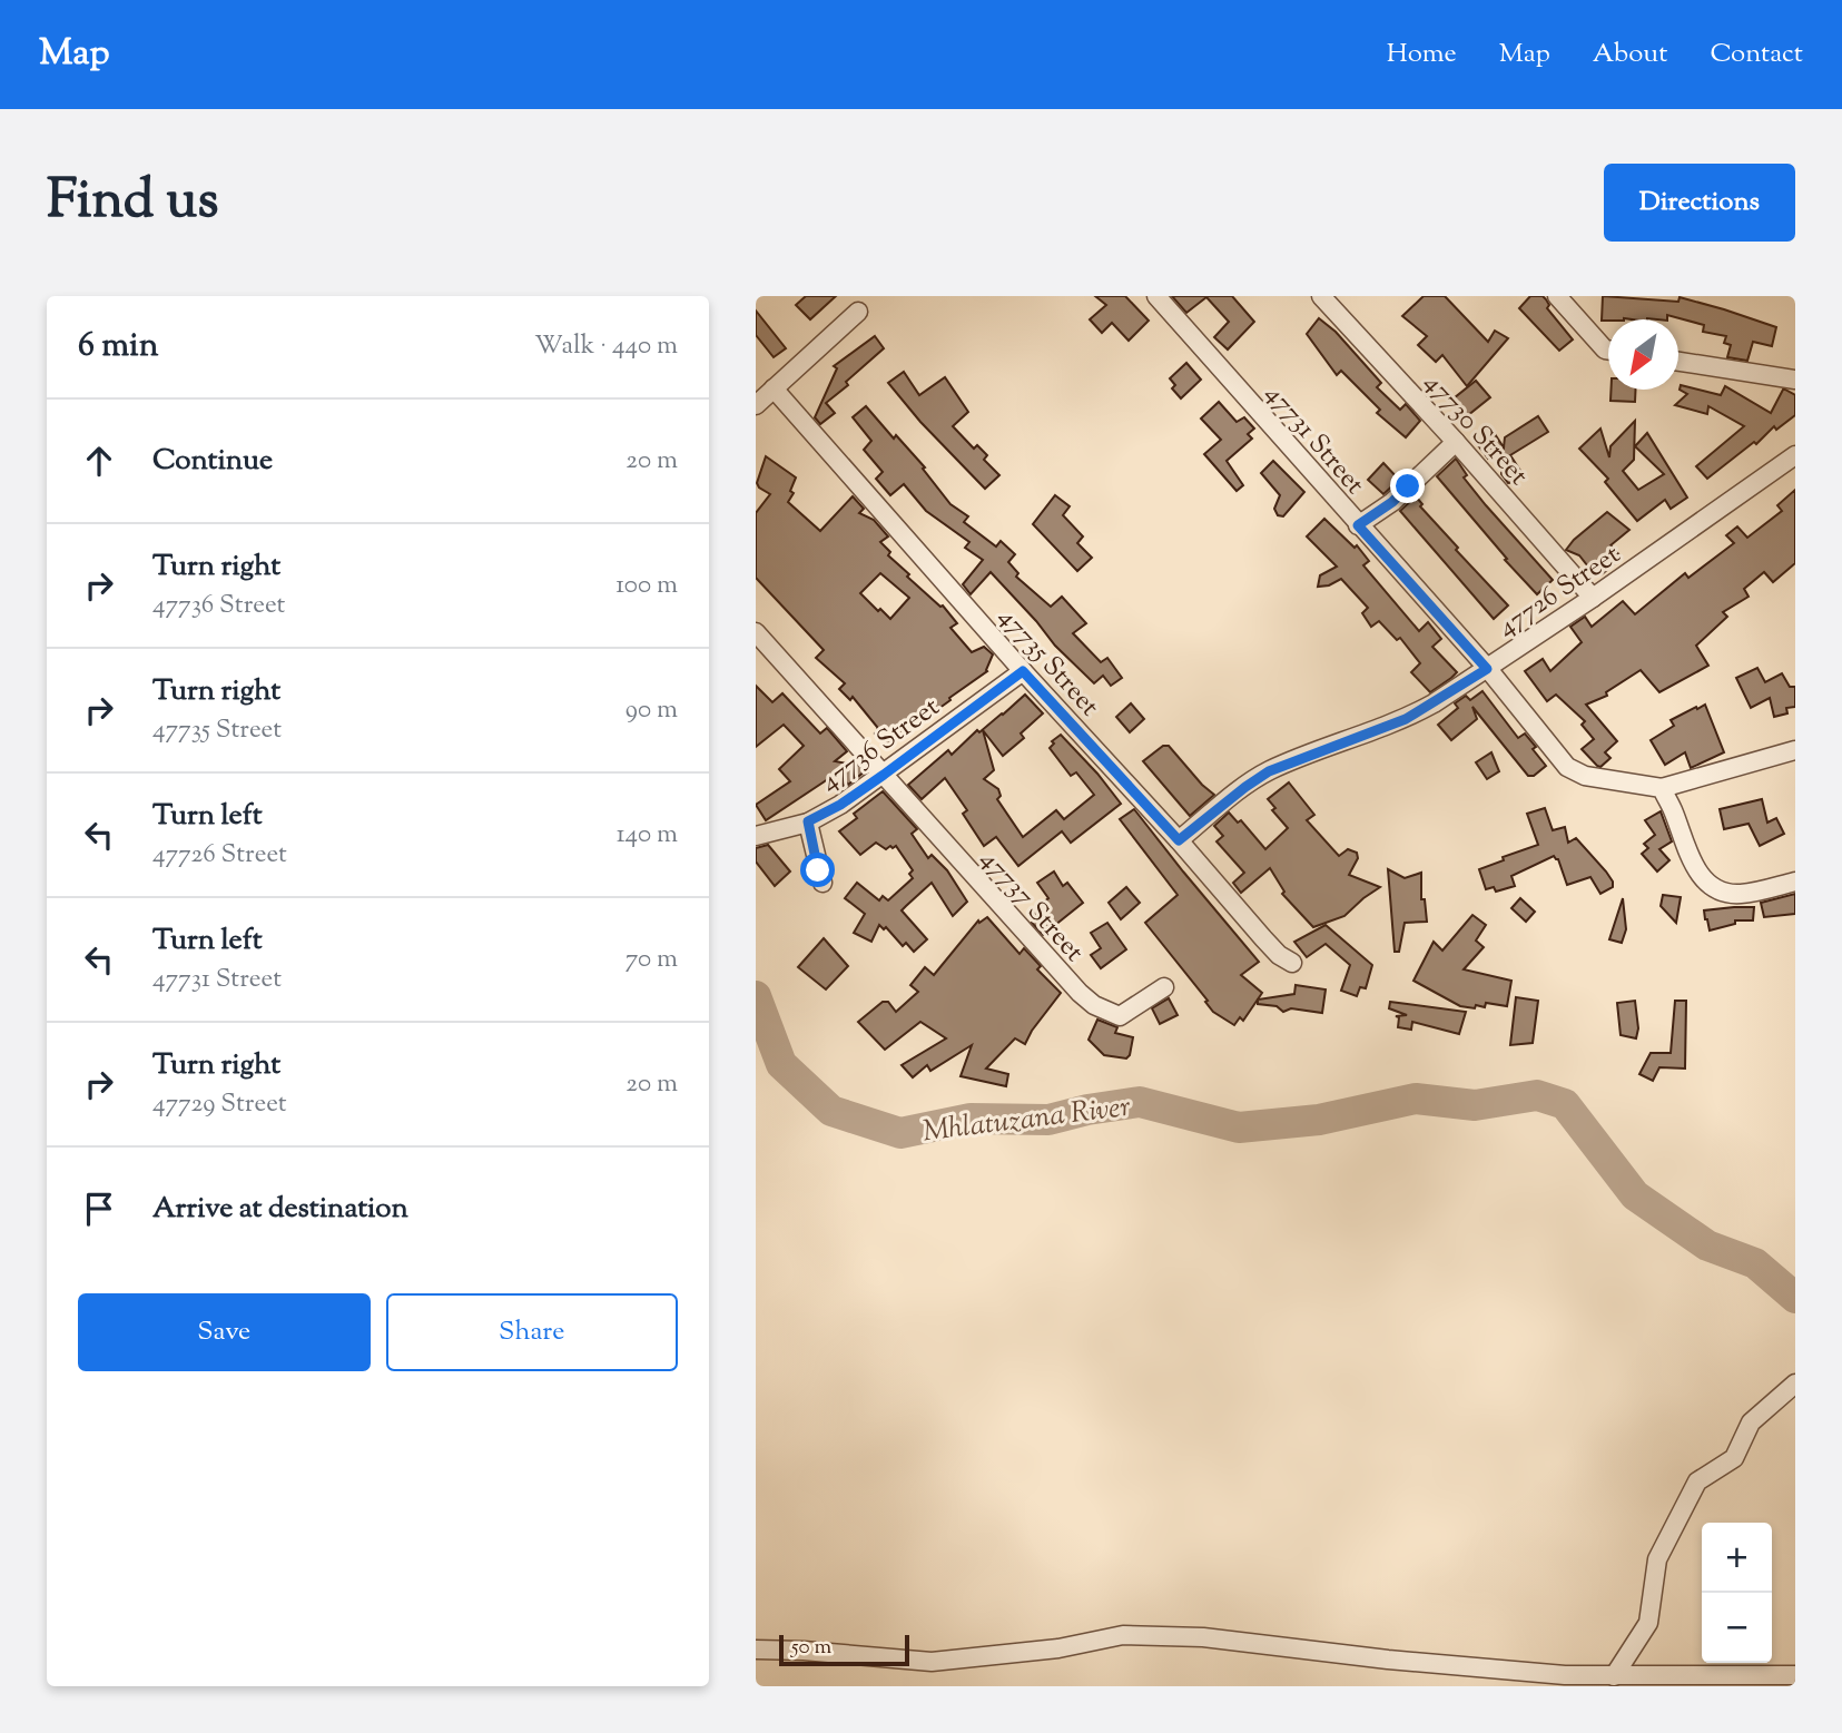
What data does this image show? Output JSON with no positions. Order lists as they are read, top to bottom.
{
  "streets": {
    "street": [
      "47730 Street",
      "47731 Street",
      "47726 Street",
      "47735 Street",
      "47736 Street",
      "47737 Street"
    ]
  },
  "crossings": [
    ["47730 Street", "47726 Street"],
    ["47731 Street", "47726 Street"],
    ["47726 Street", "47735 Street"],
    ["47735 Street", "47736 Street"],
    ["47736 Street", "47737 Street"]
  ],
  "water": ["Mhlatuzana River"],
  "scale_bar": "50 m",
  "north": "bottom left",
  "page": {
    "header": "Map",
    "nav": [
      "Home",
      "Map",
      "About",
      "Contact"
    ],
    "title": "Find us",
    "buttons": [
      "Directions",
      ["Save", "Share"]
    ],
    "heading": ["6 min", "Walk · 440 m"],
    "list": [
      ["Continue", "20 m"],
      ["Turn right", "47736 Street", "100 m"],
      ["Turn right", "47735 Street", "90 m"],
      ["Turn left", "47726 Street", "140 m"],
      ["Turn left", "47731 Street", "70 m"],
      ["Turn right", "47729 Street", "20 m"],
      "Arrive at destination"
    ],
    "map_buttons": ["+", "−"],
    "scale": "50 m"
  }
}
